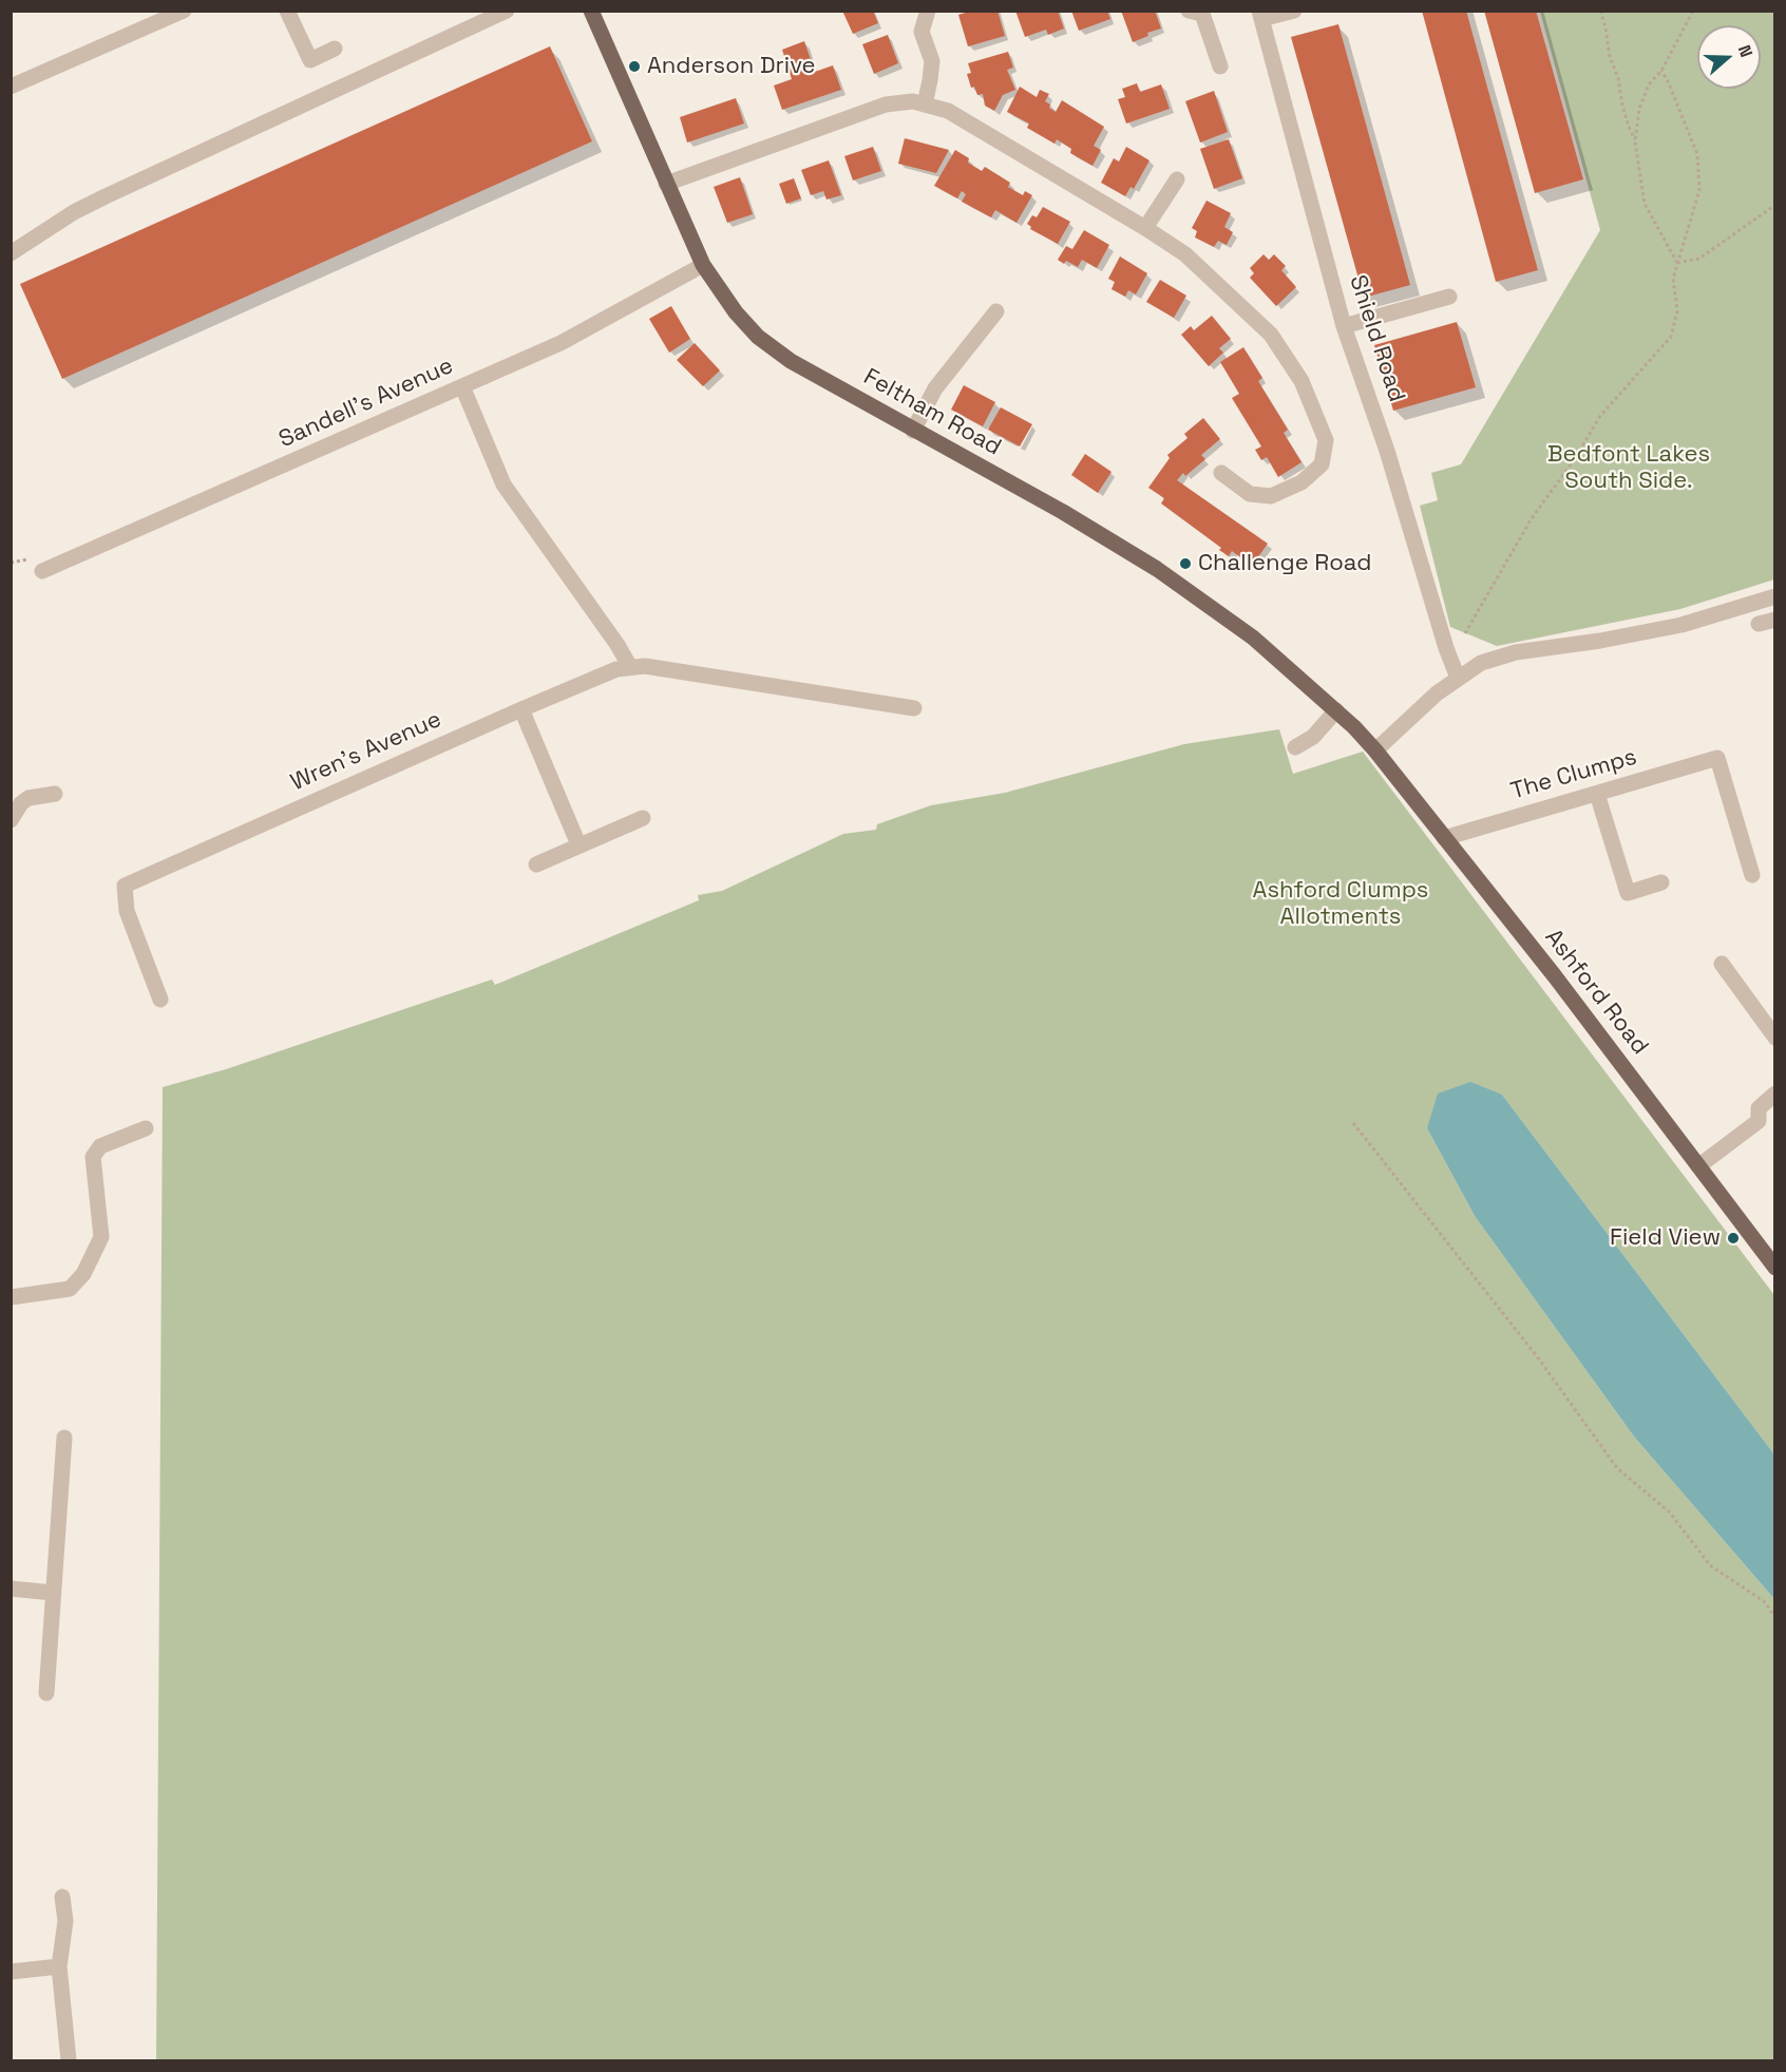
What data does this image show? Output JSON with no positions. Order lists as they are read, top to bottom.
{
  "streets": {
    "main road": ["Feltham Road", "Ashford Road"],
    "street": [
      "Shield Road",
      "Sandell's Avenue",
      "Wren's Avenue",
      "The Clumps"
    ]
  },
  "crossings": [
    ["Sandell's Avenue", "Feltham Road"],
    ["Feltham Road", "Ashford Road"],
    ["The Clumps", "Ashford Road"]
  ],
  "parks": ["Bedfont Lakes South Side.", "Ashford Clumps Allotments"],
  "places": ["Anderson Drive", "Challenge Road", "Field View"],
  "north": "right"
}
